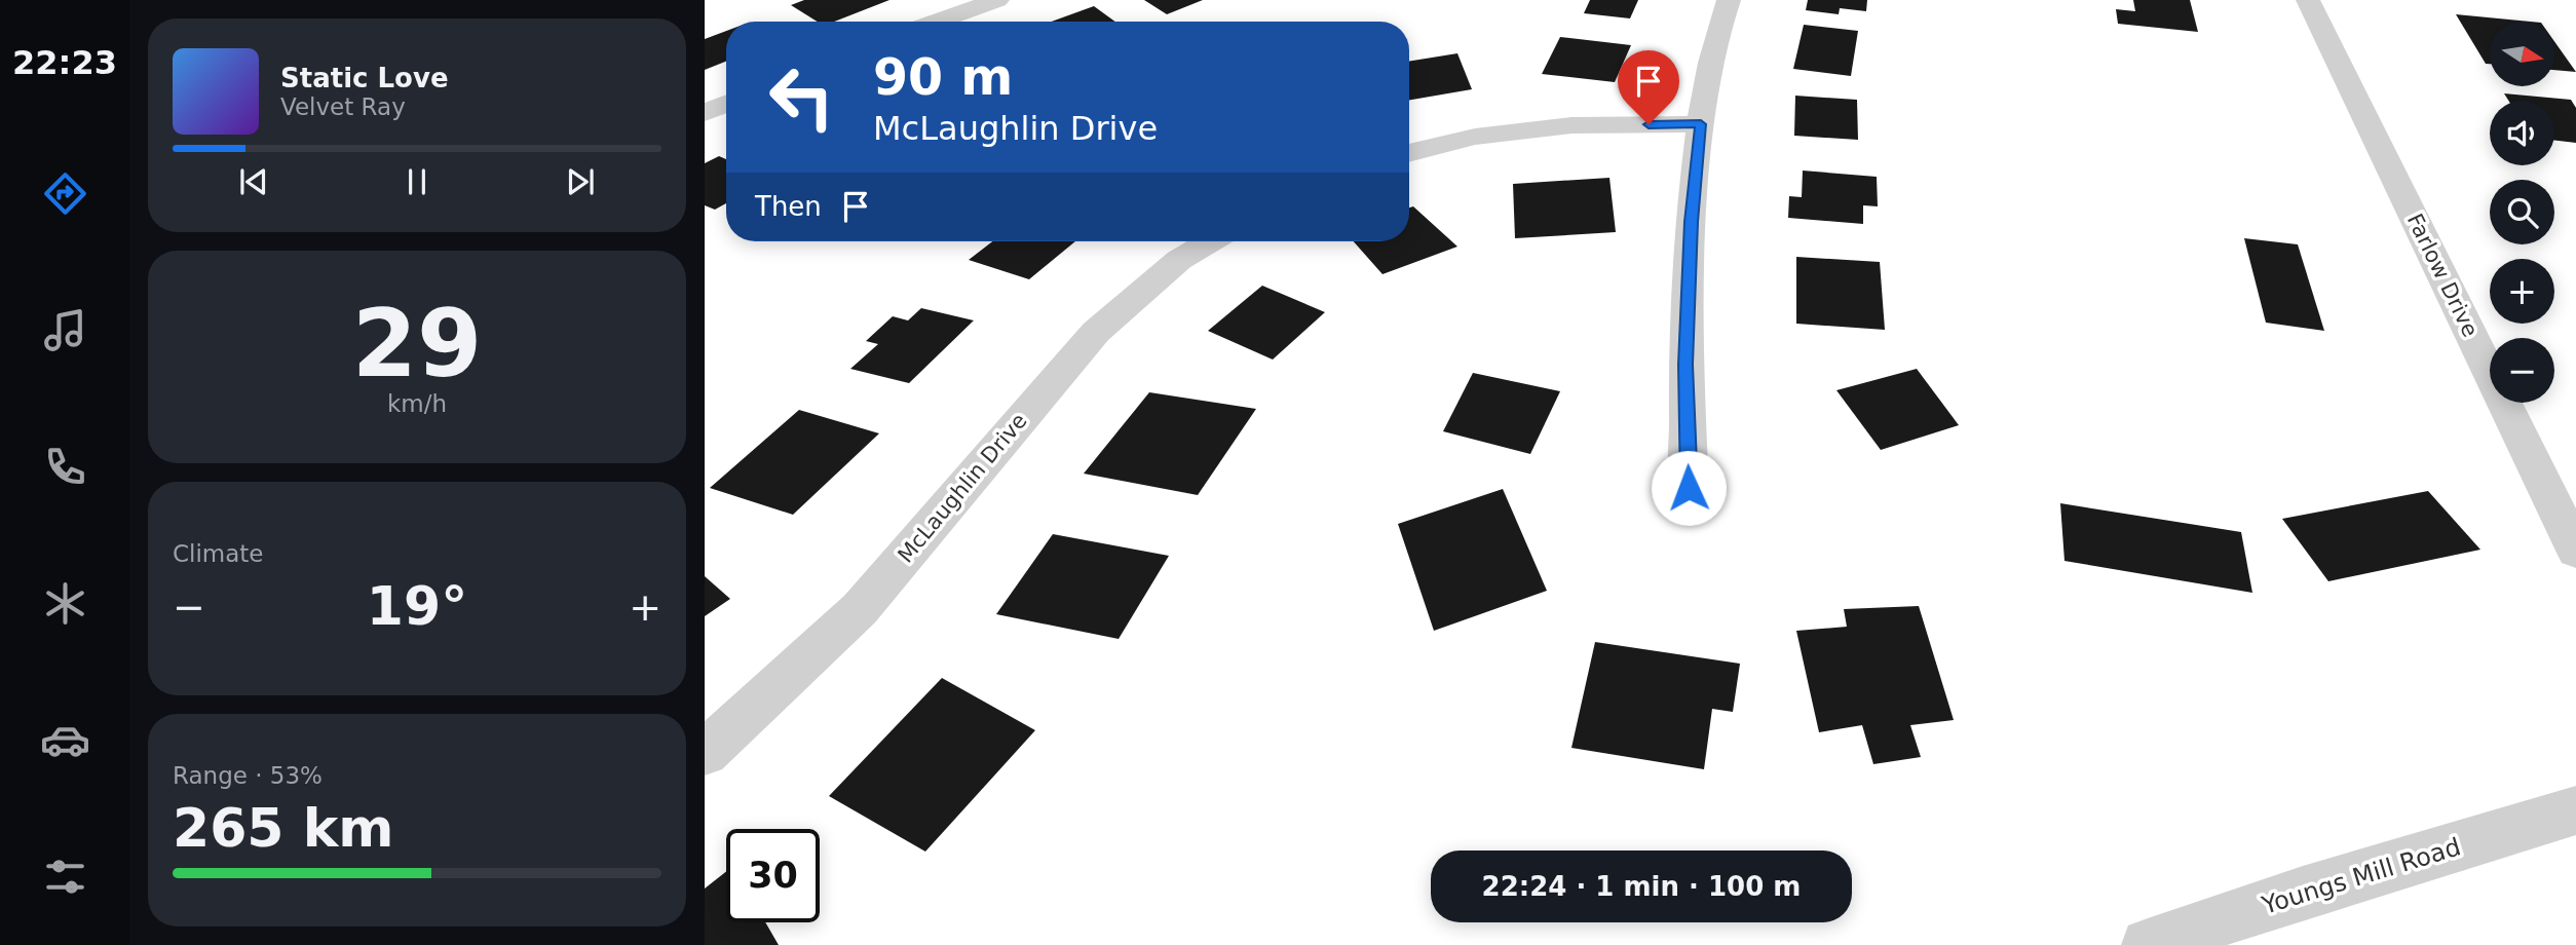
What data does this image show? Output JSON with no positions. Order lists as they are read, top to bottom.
{
  "streets": {
    "street": ["Farlow Drive", "McLaughlin Drive", "Youngs Mill Road"]
  },
  "north": "right",
  "page": {
    "tabs": "22:23",
    "map_buttons": ["+", "−"],
    "turn": ["90 m", "McLaughlin Drive"],
    "song": ["Static Love", "Velvet Ray"],
    "then": "Then",
    "tile": [
      ["29", "km/h"],
      "Climate",
      ["Range · 53%", "265 km"]
    ],
    "heat": ["−", "19°", "+"],
    "limit": "30",
    "trip": "22:24 · 1 min · 100 m"
  }
}
